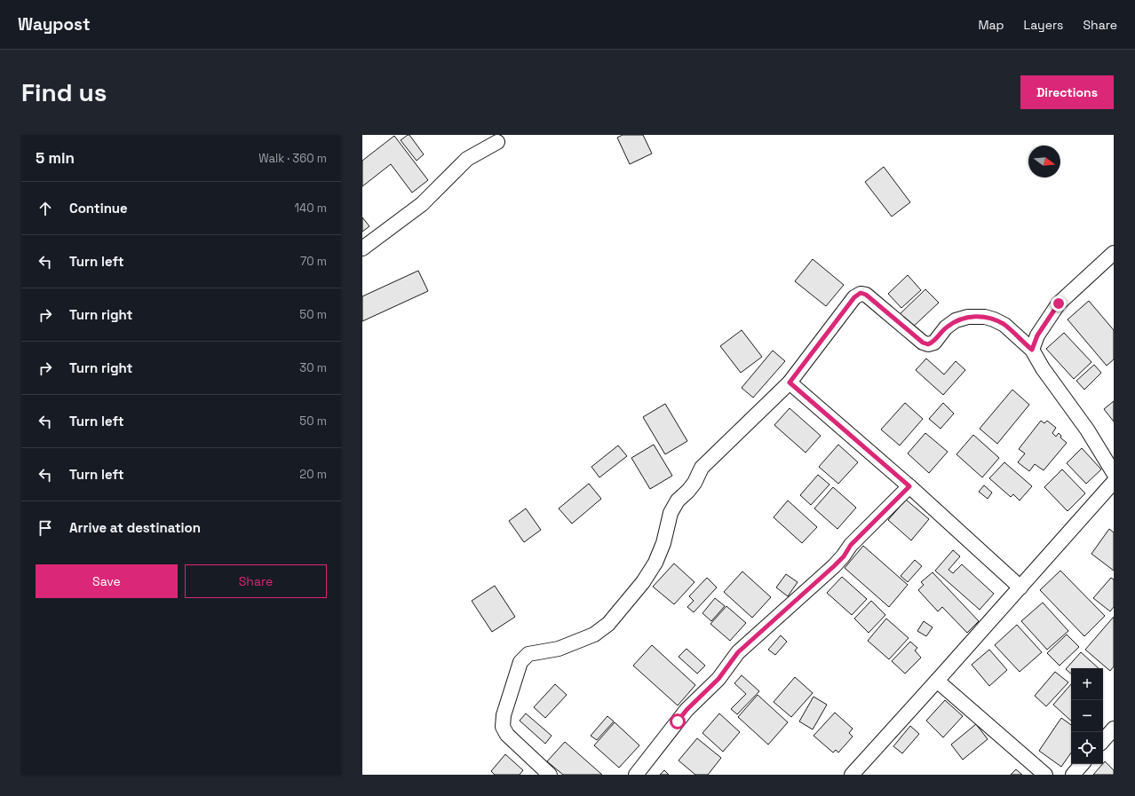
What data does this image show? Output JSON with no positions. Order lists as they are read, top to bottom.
{
  "north": "right",
  "page": {
    "header": "Waypost",
    "nav": ["Map", "Layers", "Share"],
    "buttons": [
      "Directions",
      ["Save", "Share"]
    ],
    "title": "Find us",
    "heading": ["5 min", "Walk · 360 m"],
    "list": [
      ["Continue", "140 m"],
      ["Turn left", "70 m"],
      ["Turn right", "50 m"],
      ["Turn right", "30 m"],
      ["Turn left", "50 m"],
      ["Turn left", "20 m"],
      "Arrive at destination"
    ],
    "map_buttons": ["+", "−"]
  }
}
